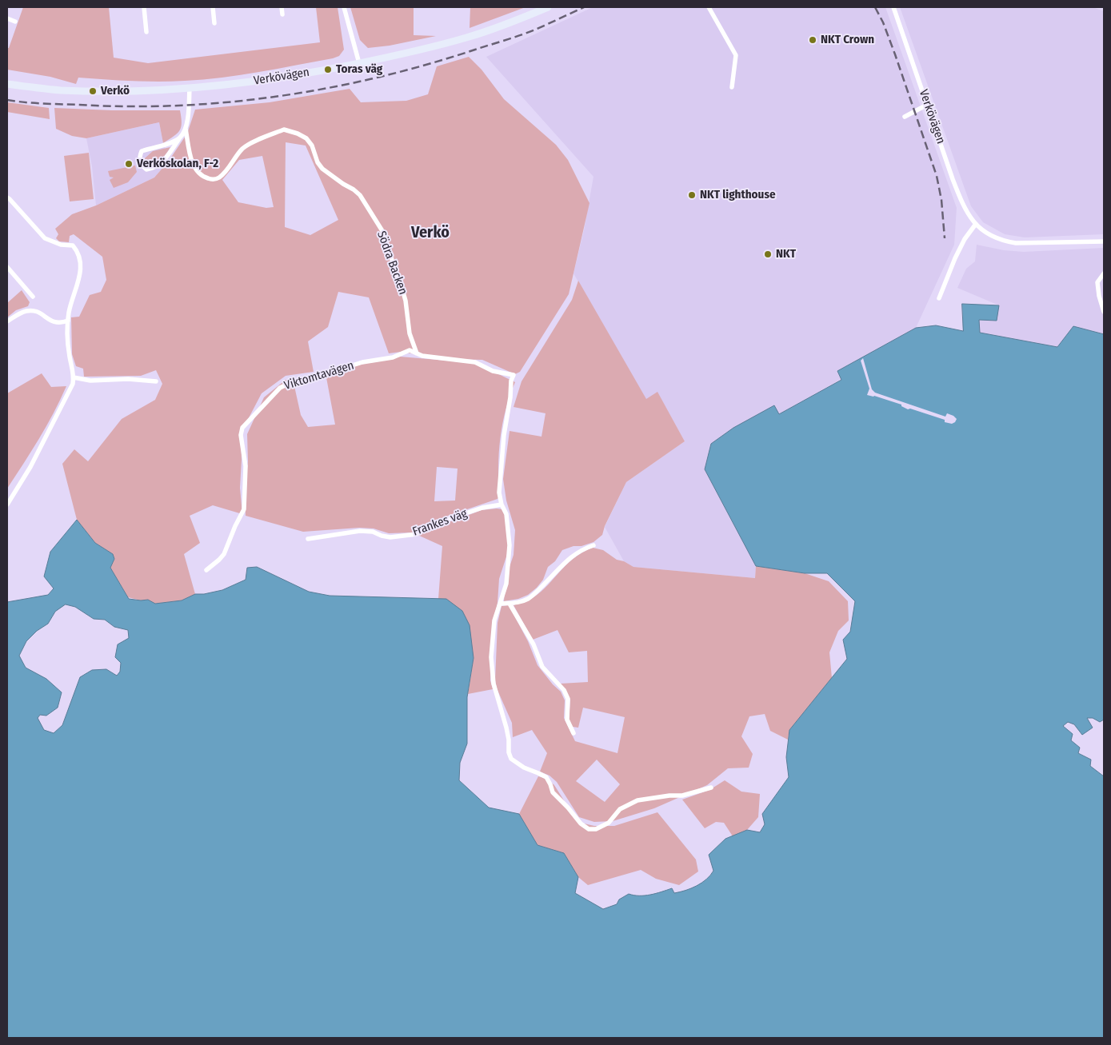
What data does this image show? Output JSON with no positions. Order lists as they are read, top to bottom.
{
  "streets": {
    "main road": ["Verkövägen"],
    "street": ["Södra Backen", "Viktomtavägen", "Frankes väg"]
  },
  "crossings": [
    ["Södra Backen", "Viktomtavägen"],
    ["Viktomtavägen", "Frankes väg"]
  ],
  "districts": ["Verkö"],
  "places": [
    "NKT Crown",
    "Toras väg",
    "Verkö",
    "Verköskolan, F-2",
    "NKT lighthouse",
    "NKT"
  ]
}
